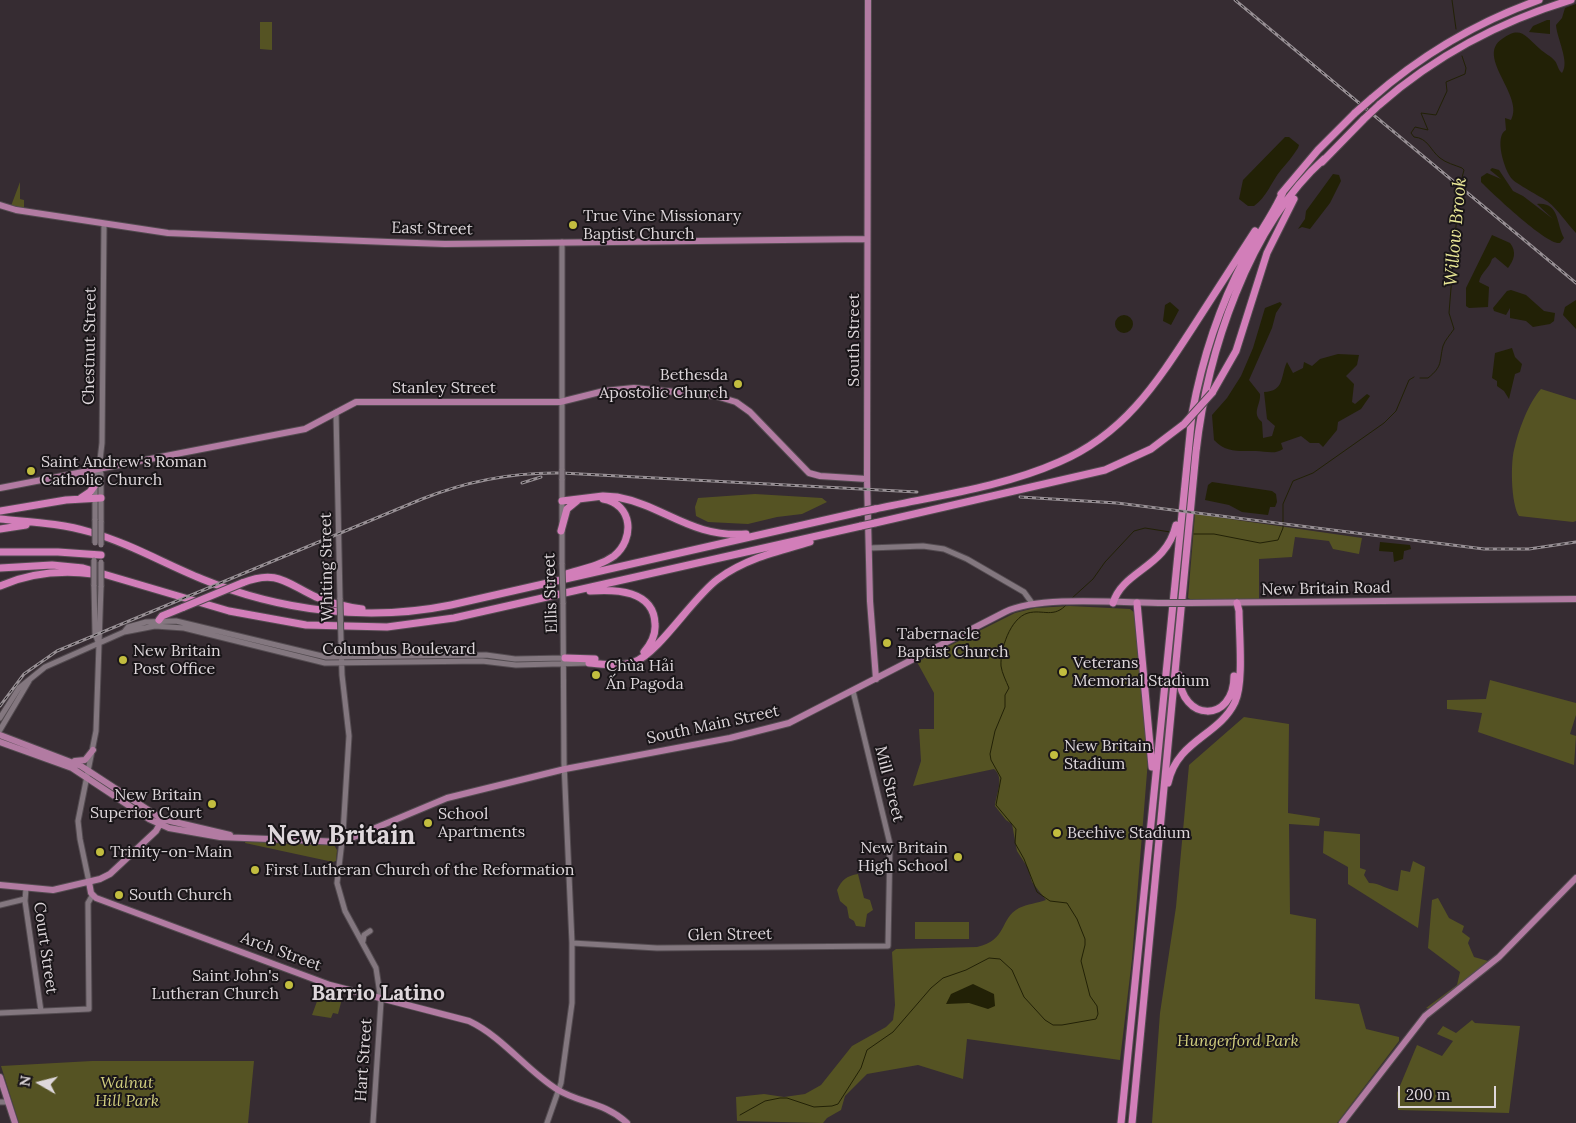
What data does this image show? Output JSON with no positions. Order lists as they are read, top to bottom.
{
  "streets": {
    "main road": [
      "East Street",
      "South Street",
      "Stanley Street",
      "New Britain Road",
      "South Main Street",
      "Arch Street"
    ],
    "street": [
      "Chestnut Street",
      "Whiting Street",
      "Ellis Street",
      "Columbus Boulevard",
      "Mill Street",
      "Glen Street",
      "Court Street",
      "Hart Street"
    ]
  },
  "crossings": [
    ["East Street", "South Street"],
    ["East Street", "Chestnut Street"],
    ["East Street", "Ellis Street"],
    ["South Street", "Stanley Street"],
    ["South Street", "South Main Street"],
    ["Chestnut Street", "Stanley Street"],
    ["Chestnut Street", "Columbus Boulevard"],
    ["Stanley Street", "Whiting Street"],
    ["Stanley Street", "Ellis Street"],
    ["Whiting Street", "Columbus Boulevard"],
    ["Whiting Street", "South Main Street"],
    ["Whiting Street", "Hart Street"],
    ["New Britain Road", "South Main Street"],
    ["Ellis Street", "Columbus Boulevard"],
    ["Ellis Street", "South Main Street"],
    ["Ellis Street", "Glen Street"],
    ["Ellis Street", "Arch Street"],
    ["South Main Street", "Mill Street"],
    ["Mill Street", "Glen Street"],
    ["Arch Street", "Hart Street"]
  ],
  "districts": ["New Britain", "Barrio Latino"],
  "water": ["Willow Brook"],
  "parks": ["Hungerford Park", "Walnut Hill Park"],
  "places": [
    "True Vine Missionary Baptist Church",
    "Bethesda Apostolic Church",
    "Saint Andrew's Roman Catholic Church",
    "Tabernacle Baptist Church",
    "New Britain Post Office",
    "Veterans Memorial Stadium",
    "Chùa Hải Ấn Pagoda",
    "New Britain Stadium",
    "New Britain Superior Court",
    "School Apartments",
    "Beehive Stadium",
    "Trinity-on-Main",
    "New Britain High School",
    "First Lutheran Church of the Reformation",
    "South Church",
    "Saint John's Lutheran Church"
  ],
  "scale_bar": "200 m",
  "north": "left"
}
